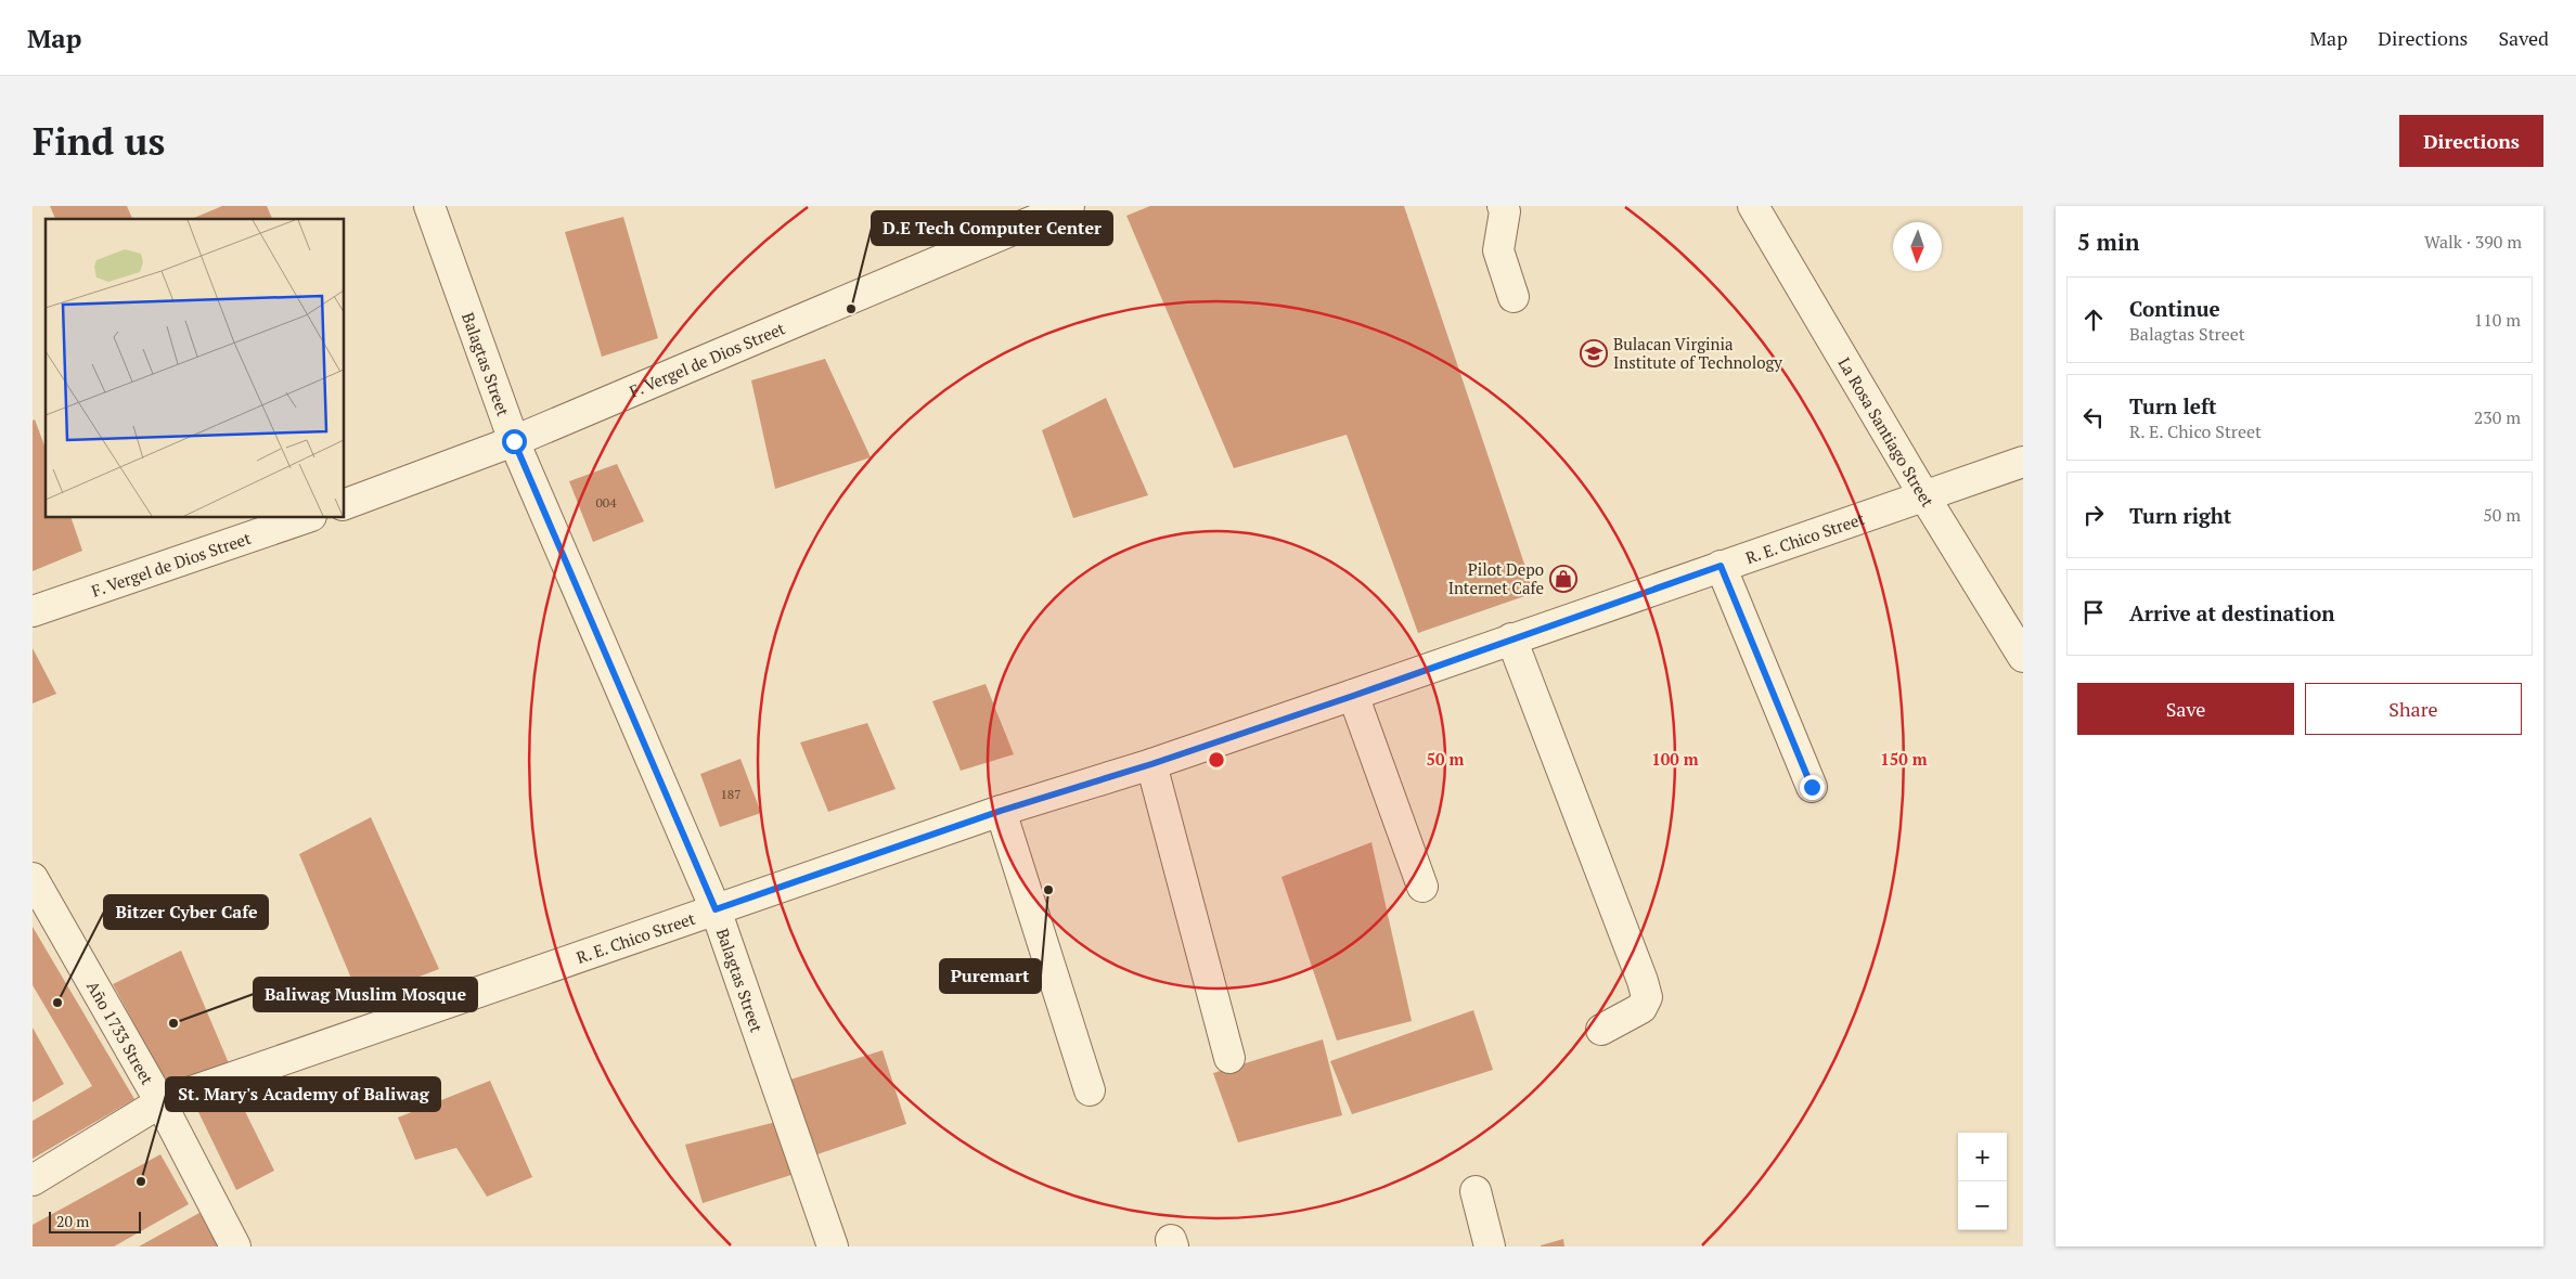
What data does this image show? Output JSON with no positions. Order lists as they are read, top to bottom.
{
  "streets": {
    "street": [
      "F. Vergel de Dios Street",
      "Balagtas Street",
      "La Rosa Santiago Street",
      "R. E. Chico Street",
      "Año 1733 Street"
    ]
  },
  "crossings": [
    ["F. Vergel de Dios Street", "Balagtas Street"],
    ["Balagtas Street", "R. E. Chico Street"],
    ["La Rosa Santiago Street", "R. E. Chico Street"],
    ["R. E. Chico Street", "Año 1733 Street"]
  ],
  "places": {
    "other": [
      "D.E Tech Computer Center",
      "Puremart",
      "Bitzer Cyber Cafe",
      "Baliwag Muslim Mosque",
      "St. Mary's Academy of Baliwag"
    ],
    "school or university": ["Bulacan Virginia Institute of Technology"],
    "shop": ["Pilot Depo Internet Cafe"]
  },
  "house_numbers": ["004", "187"],
  "scale_bar": "20 m",
  "north": "bottom",
  "page": {
    "header": "Map",
    "nav": ["Map", "Directions", "Saved"],
    "buttons": [
      "Directions",
      ["Save", "Share"]
    ],
    "title": "Find us",
    "heading": ["5 min", "Walk · 390 m"],
    "list": [
      ["Continue", "Balagtas Street", "110 m"],
      ["Turn left", "R. E. Chico Street", "230 m"],
      ["Turn right", "50 m"],
      "Arrive at destination"
    ],
    "map_buttons": ["+", "−"],
    "scale": "20 m"
  },
  "rings": ["50 m", "100 m", "150 m"]
}
